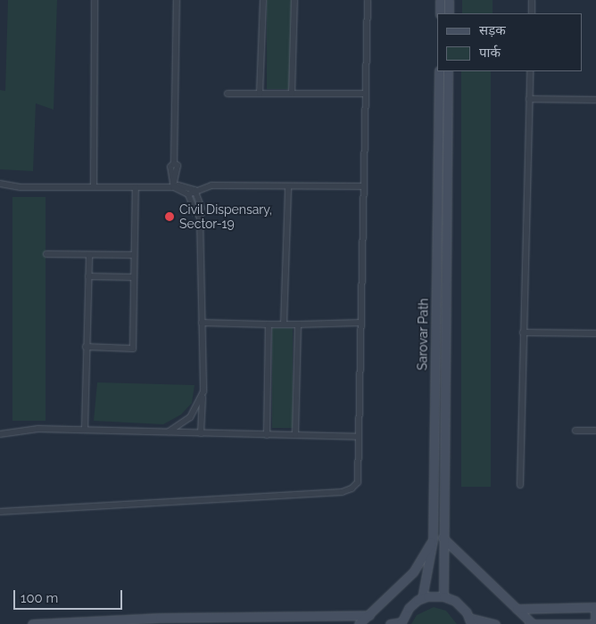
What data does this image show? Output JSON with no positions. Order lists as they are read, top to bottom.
{
  "streets": {
    "main road": ["Sarovar Path"]
  },
  "places": ["Civil Dispensary, Sector-19"],
  "legend": ["सड़क", "पार्क"],
  "scale_bar": "100 m"
}
